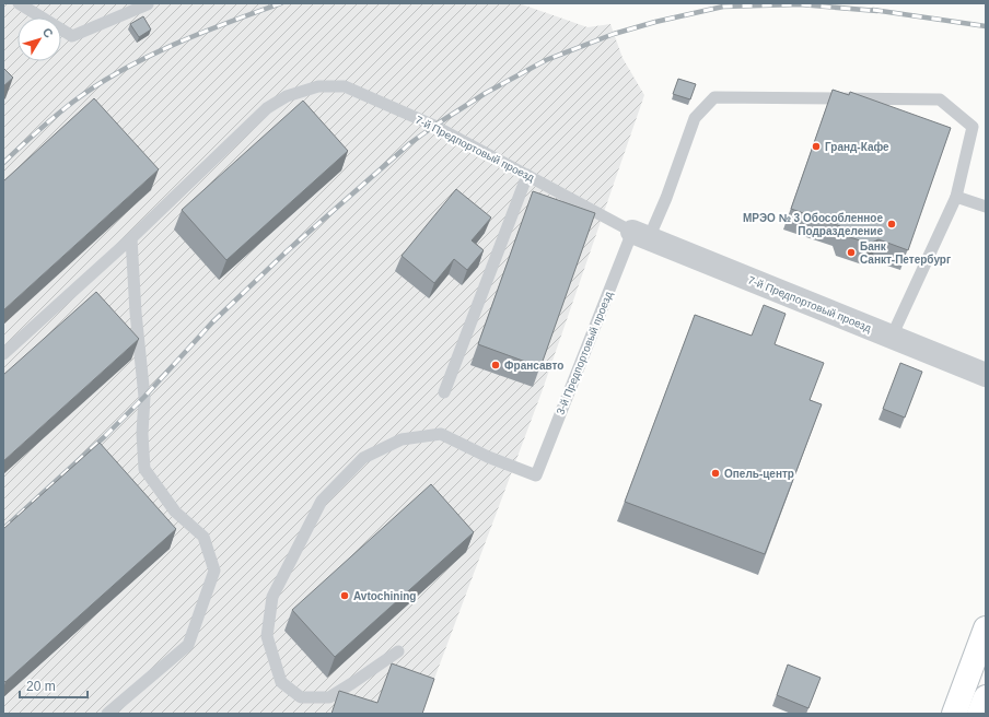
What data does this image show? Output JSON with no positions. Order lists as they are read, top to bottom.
{
  "streets": {
    "street": ["7-й Предпортовый проезд"],
    "lane": ["3-й Предпортовый проезд"]
  },
  "crossings": [
    ["7-й Предпортовый проезд", "3-й Предпортовый проезд"]
  ],
  "places": [
    "Гранд-Кафе",
    "МРЭО № 3 Обособленное Подразделение",
    "Банк Санкт-Петербург",
    "Франсавто",
    "Опель-центр",
    "Avtochining"
  ],
  "scale_bar": "20 m",
  "north": "top right"
}
